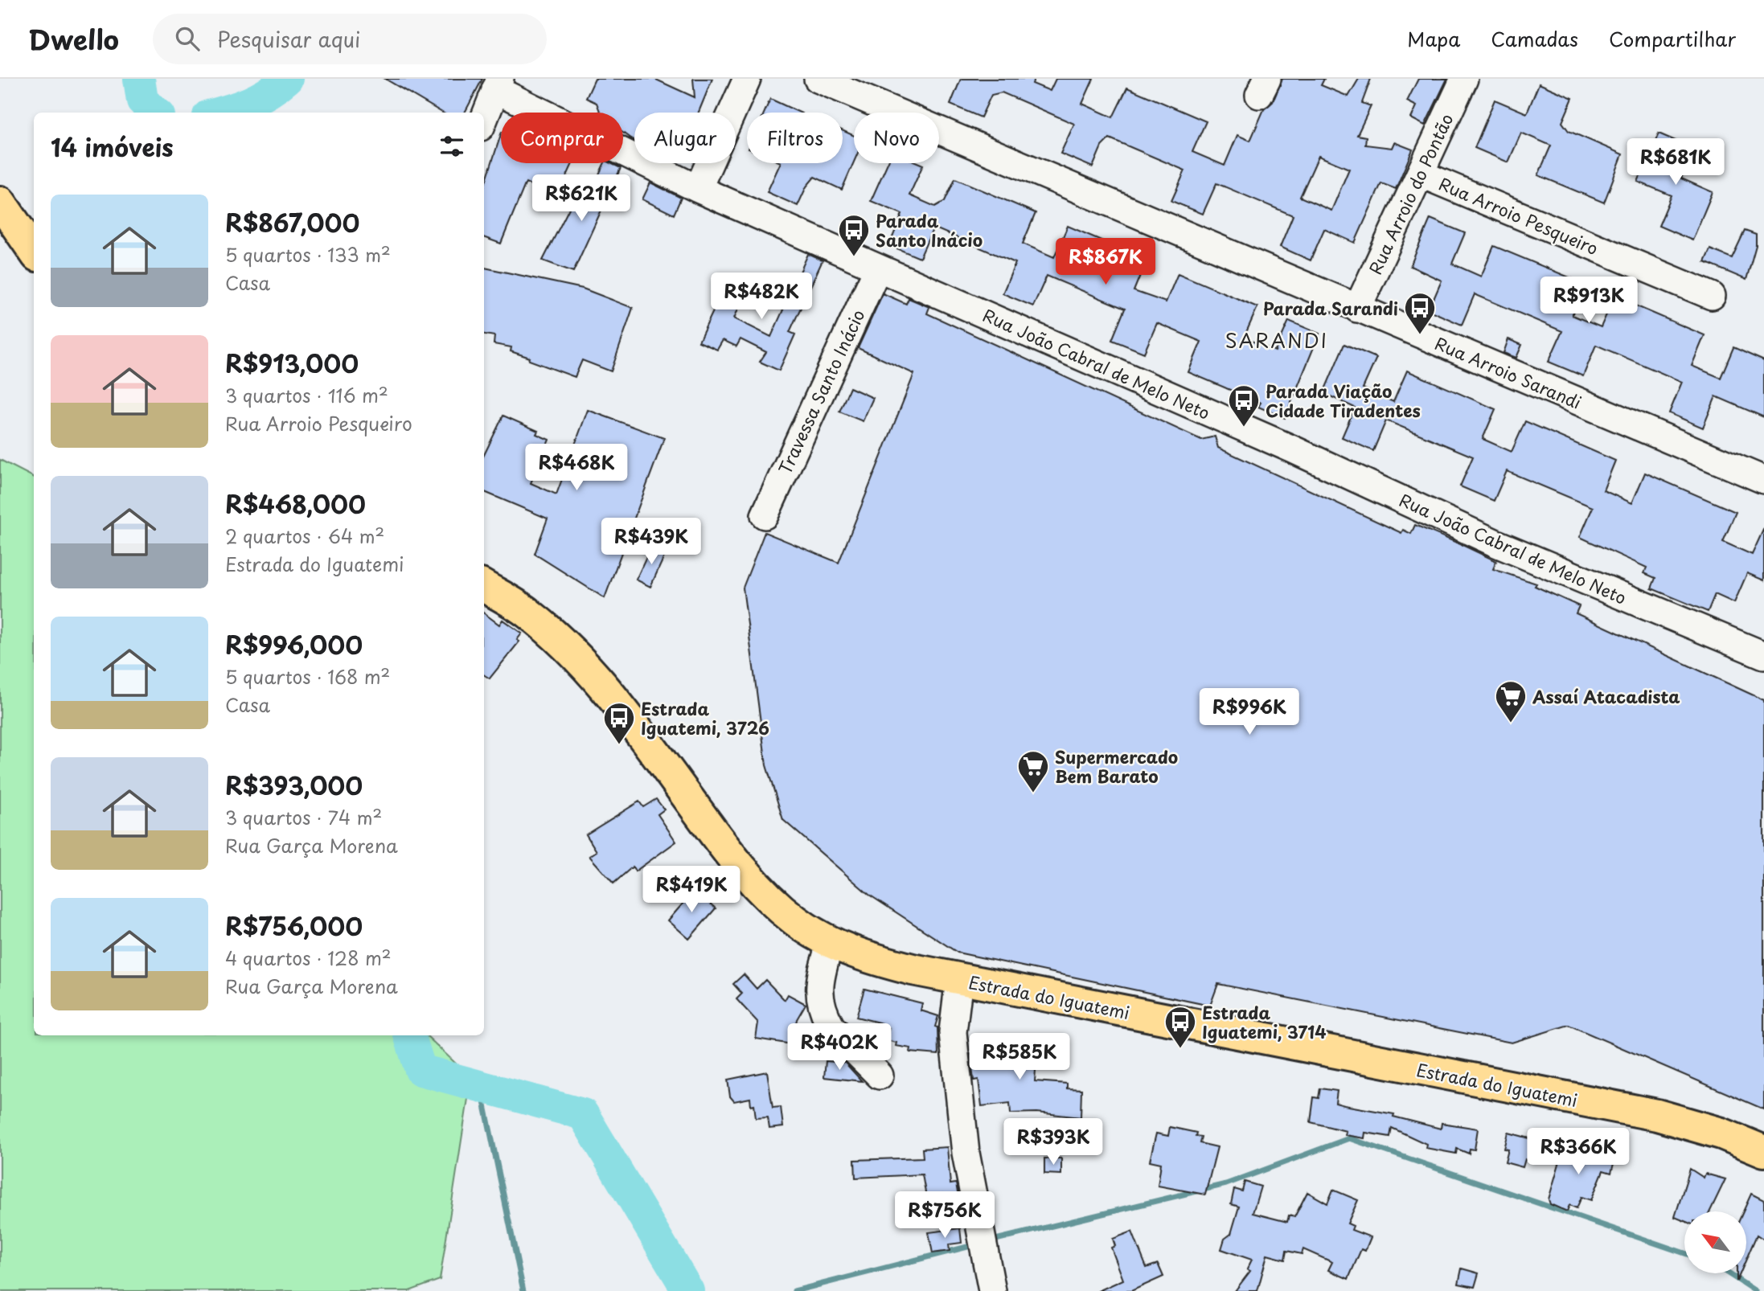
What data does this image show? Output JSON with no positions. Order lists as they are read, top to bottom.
{
  "streets": {
    "main road": ["Estrada do Iguatemi"],
    "street": [
      "Rua Arroio do Pontão",
      "Rua Arroio Pesqueiro",
      "Rua João Cabral de Melo Neto",
      "Rua Arroio Sarandi",
      "Travessa Santo Inácio"
    ]
  },
  "crossings": [
    ["Rua Arroio do Pontão", "Rua Arroio Pesqueiro"],
    ["Rua Arroio do Pontão", "Rua Arroio Sarandi"],
    ["Rua João Cabral de Melo Neto", "Travessa Santo Inácio"]
  ],
  "districts": ["SARANDI"],
  "places": {
    "bus stop": [
      "Parada Santo Inácio",
      "Parada Sarandi",
      "Parada Viação Cidade Tiradentes",
      "Estrada Iguatemi, 3726",
      "Estrada Iguatemi, 3714"
    ],
    "supermarket": ["Assaí Atacadista", "Supermercado Bem Barato"]
  },
  "north": "top left",
  "page": {
    "header": "Dwello",
    "search": "Pesquisar aqui",
    "nav": ["Mapa", "Camadas", "Compartilhar"],
    "chip": [
      "Comprar",
      "Alugar",
      "Filtros",
      "Novo"
    ],
    "heading": "14 imóveis",
    "price": [
      "R$681K",
      "R$621K",
      "R$867K",
      "R$482K",
      "R$913K",
      "R$468K",
      "R$439K",
      "R$996K",
      "R$419K",
      "R$402K",
      "R$585K",
      "R$393K",
      "R$366K",
      "R$756K"
    ],
    "list": [
      {
        "name": "R$867,000",
        "note": "5 quartos · 133 m² · Casa"
      },
      {
        "name": "R$913,000",
        "note": "3 quartos · 116 m² · Rua Arroio Pesqueiro"
      },
      {
        "name": "R$468,000",
        "note": "2 quartos · 64 m² · Estrada do Iguatemi"
      },
      {
        "name": "R$996,000",
        "note": "5 quartos · 168 m² · Casa"
      },
      {
        "name": "R$393,000",
        "note": "3 quartos · 74 m² · Rua Garça Morena"
      },
      {
        "name": "R$756,000",
        "note": "4 quartos · 128 m² · Rua Garça Morena"
      }
    ]
  }
}
